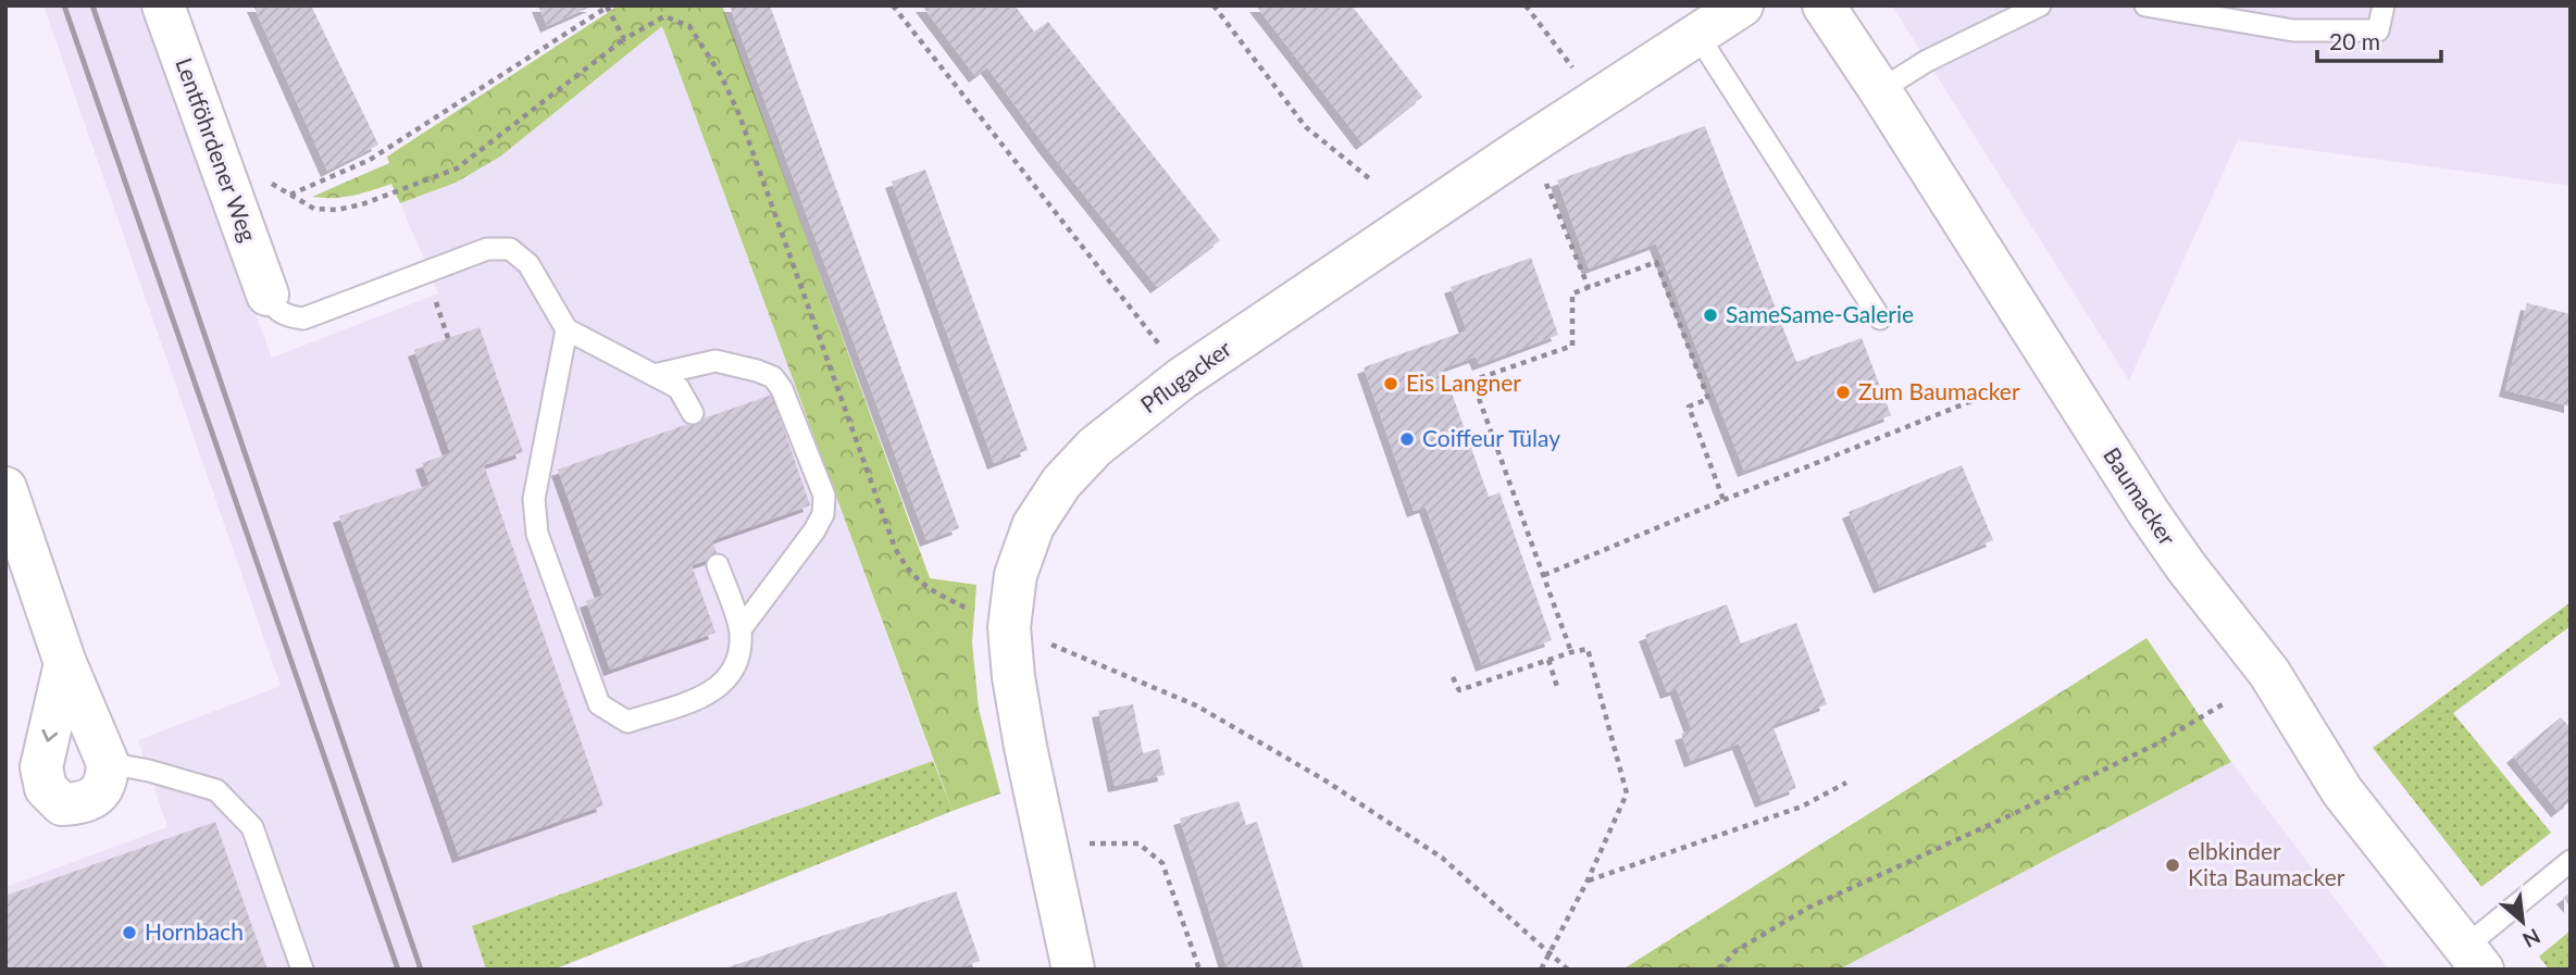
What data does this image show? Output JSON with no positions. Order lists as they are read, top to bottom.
{
  "streets": {
    "street": ["Lentföhrdener Weg", "Pflugacker", "Baumacker"]
  },
  "places": [
    "SameSame-Galerie",
    "Eis Langner",
    "Zum Baumacker",
    "Coiffeur Tülay",
    "elbkinder Kita Baumacker",
    "Hornbach"
  ],
  "scale_bar": "20 m",
  "north": "bottom right"
}
